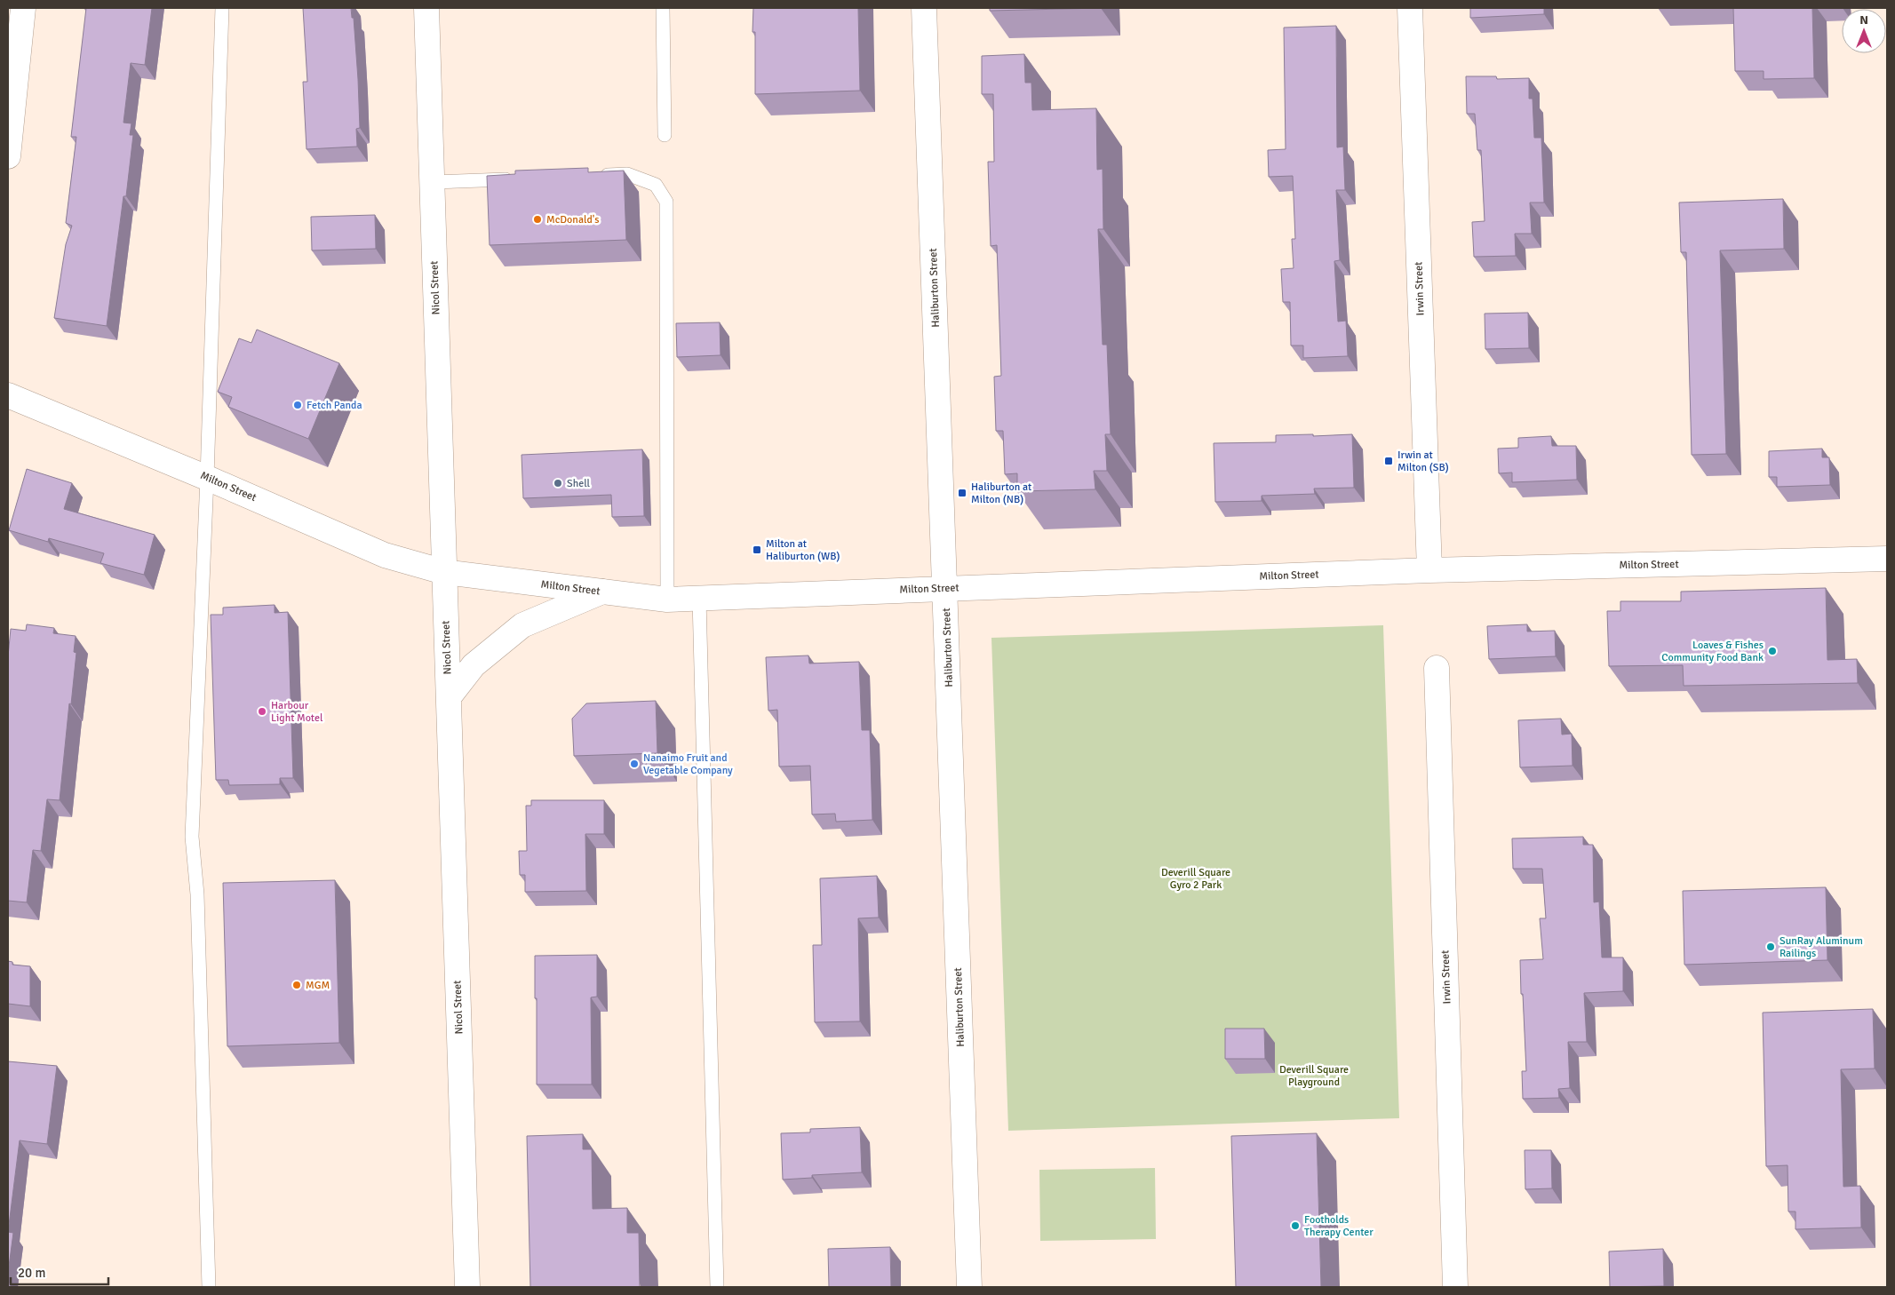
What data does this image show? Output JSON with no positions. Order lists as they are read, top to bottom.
{
  "streets": {
    "main road": [
      "Nicol Street",
      "Haliburton Street",
      "Irwin Street",
      "Milton Street"
    ]
  },
  "crossings": [
    ["Nicol Street", "Milton Street"],
    ["Haliburton Street", "Milton Street"],
    ["Irwin Street", "Milton Street"]
  ],
  "parks": ["Deverill Square Gyro 2 Park", "Deverill Square Playground"],
  "places": {
    "other": [
      "McDonald's",
      "Fetch Panda",
      "Shell",
      "Loaves & Fishes Community Food Bank",
      "Harbour Light Motel",
      "Nanaimo Fruit and Vegetable Company",
      "SunRay Aluminum Railings",
      "MGM",
      "Footholds Therapy Center"
    ],
    "transit": ["Irwin at Milton (SB)", "Haliburton at Milton (NB)", "Milton at Haliburton (WB)"]
  },
  "scale_bar": "20 m",
  "north": "top"
}
